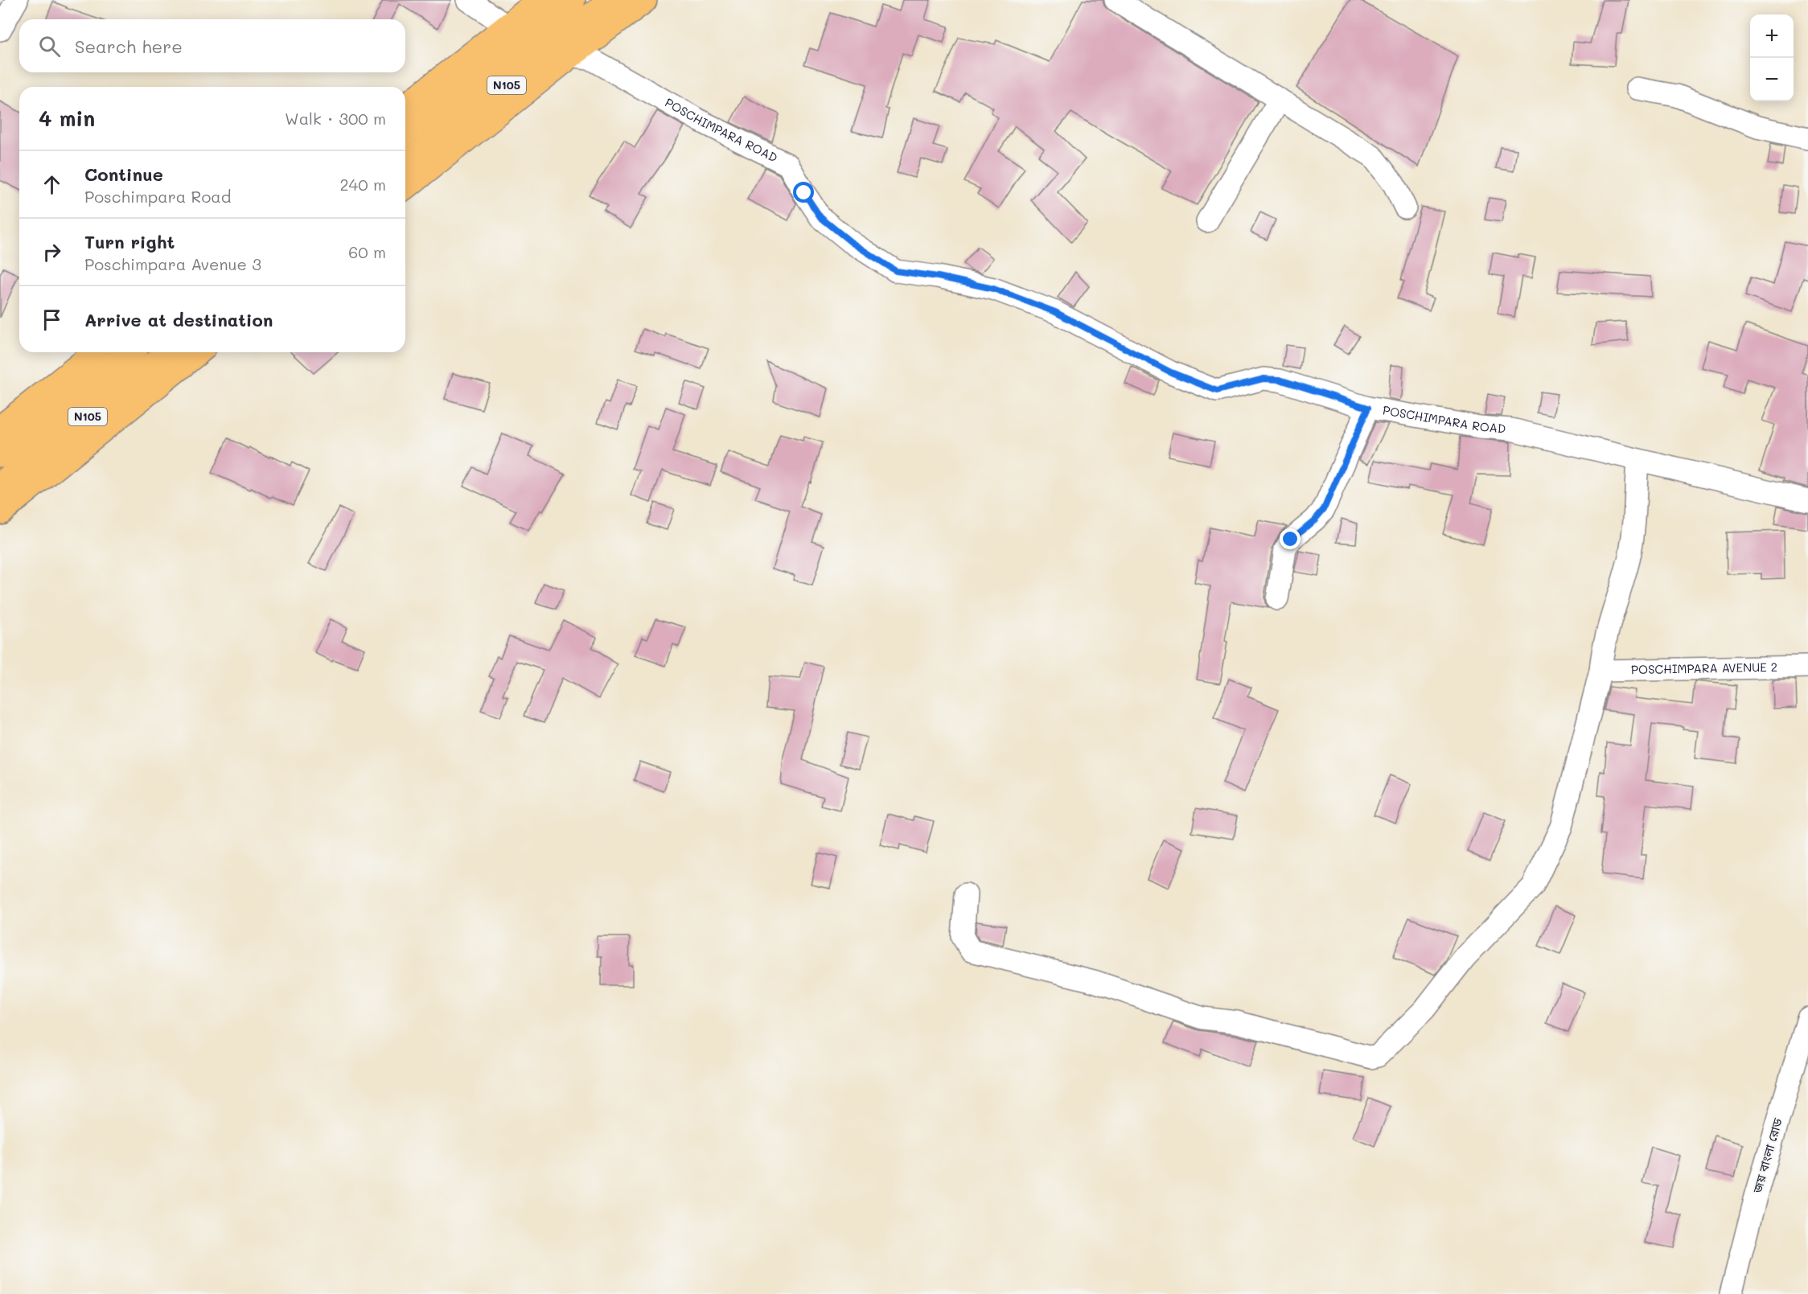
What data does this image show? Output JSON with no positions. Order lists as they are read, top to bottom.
{
  "streets": {
    "main road": ["N105"],
    "street": ["POSCHIMPARA ROAD", "POSCHIMPARA AVENUE 2", "জয় বাংলা রোড"]
  },
  "page": {
    "map_buttons": ["+", "−"],
    "search": "Search here",
    "heading": ["4 min", "Walk · 300 m"],
    "list": [
      ["Continue", "Poschimpara Road", "240 m"],
      ["Turn right", "Poschimpara Avenue 3", "60 m"],
      "Arrive at destination"
    ]
  }
}
